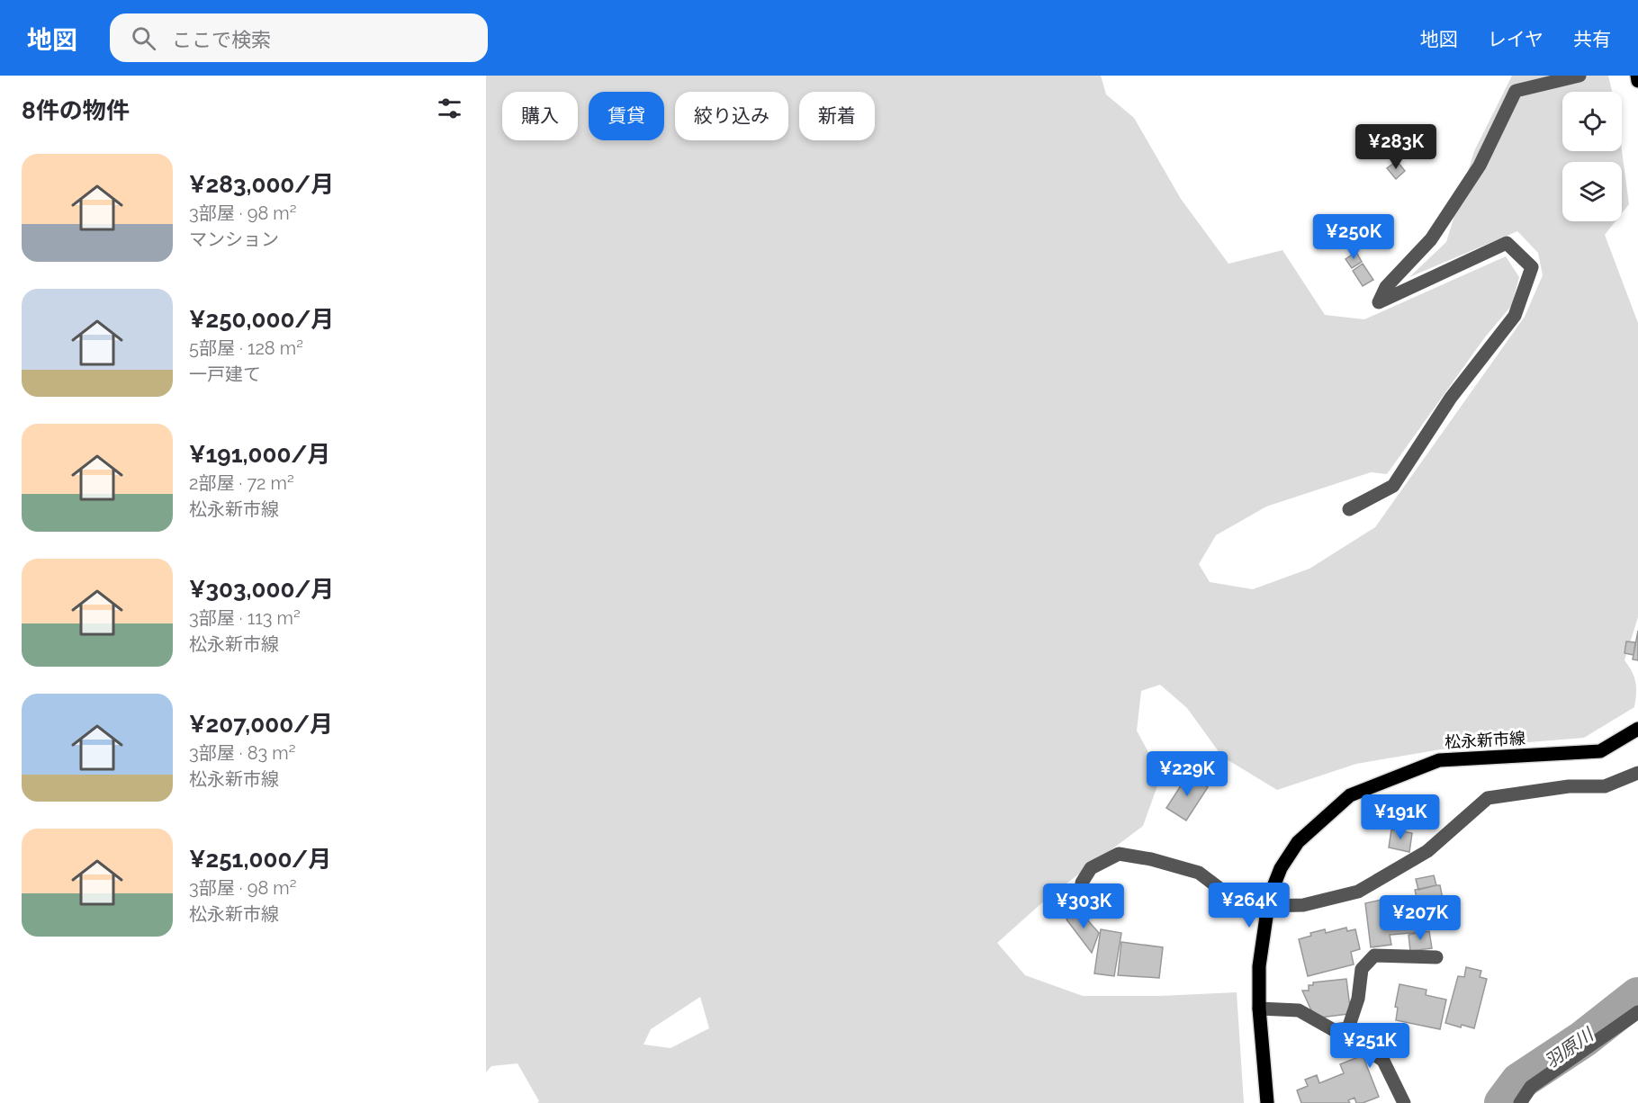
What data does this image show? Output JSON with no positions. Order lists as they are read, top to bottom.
{
  "streets": {
    "main road": ["松永新市線"]
  },
  "water": ["羽原川"],
  "page": {
    "header": "地図",
    "search": "ここで検索",
    "nav": ["地図", "レイヤ", "共有"],
    "heading": "8件の物件",
    "chip": [
      "購入",
      "賃貸",
      "絞り込み",
      "新着"
    ],
    "price": [
      "¥283K",
      "¥250K",
      "¥229K",
      "¥191K",
      "¥264K",
      "¥303K",
      "¥207K",
      "¥251K"
    ],
    "list": [
      {
        "name": "¥283,000/月",
        "note": "3部屋 · 98 m² · マンション"
      },
      {
        "name": "¥250,000/月",
        "note": "5部屋 · 128 m² · 一戸建て"
      },
      {
        "name": "¥191,000/月",
        "note": "2部屋 · 72 m² · 松永新市線"
      },
      {
        "name": "¥303,000/月",
        "note": "3部屋 · 113 m² · 松永新市線"
      },
      {
        "name": "¥207,000/月",
        "note": "3部屋 · 83 m² · 松永新市線"
      },
      {
        "name": "¥251,000/月",
        "note": "3部屋 · 98 m² · 松永新市線"
      }
    ]
  }
}
